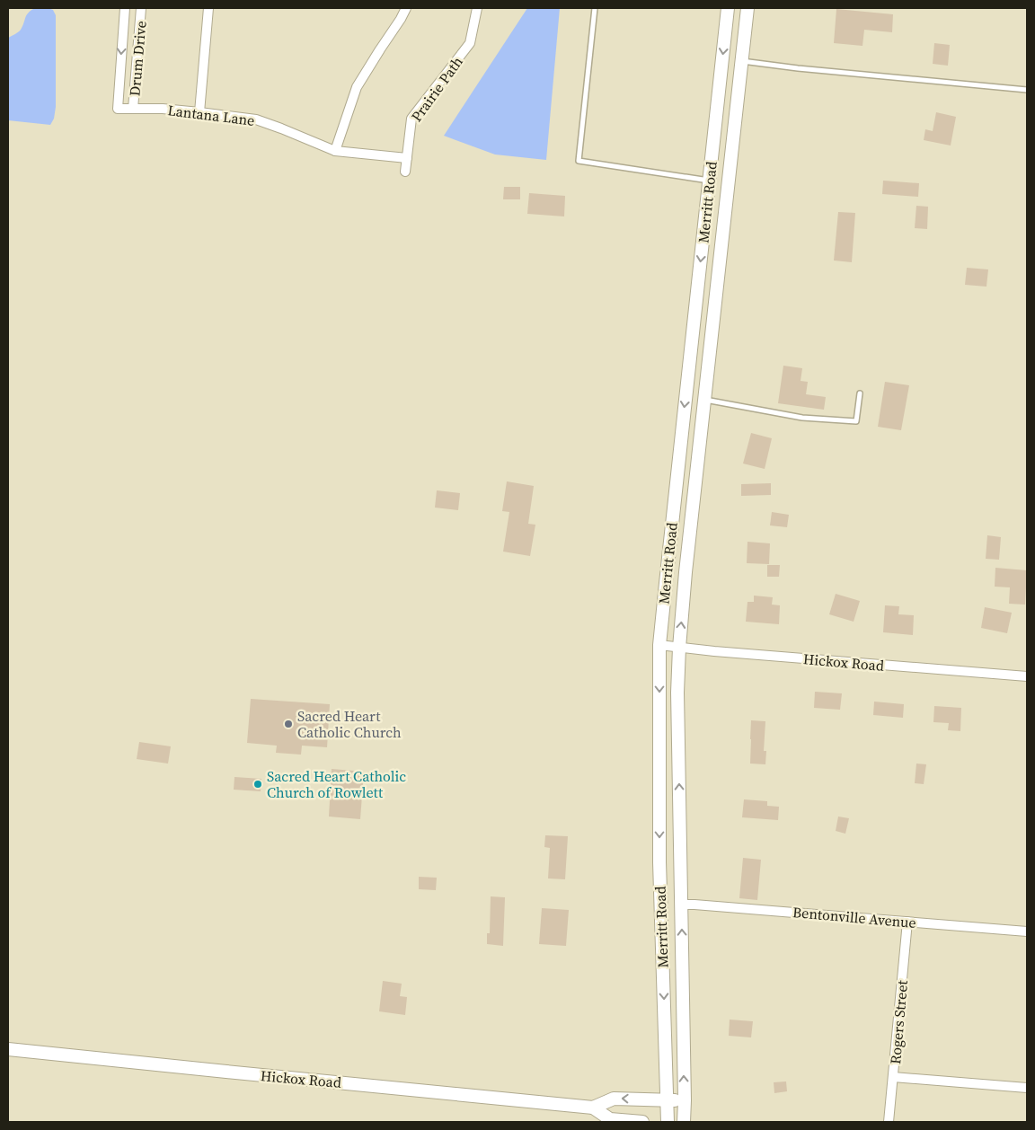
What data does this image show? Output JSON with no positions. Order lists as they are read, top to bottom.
{
  "streets": {
    "street": [
      "Drum Drive",
      "Prairie Path",
      "Lantana Lane",
      "Merritt Road",
      "Hickox Road",
      "Bentonville Avenue",
      "Rogers Street"
    ]
  },
  "crossings": [
    ["Drum Drive", "Lantana Lane"],
    ["Prairie Path", "Lantana Lane"],
    ["Merritt Road", "Hickox Road"],
    ["Merritt Road", "Bentonville Avenue"],
    ["Bentonville Avenue", "Rogers Street"]
  ],
  "places": ["Sacred Heart Catholic Church", "Sacred Heart Catholic Church of Rowlett"]
}
